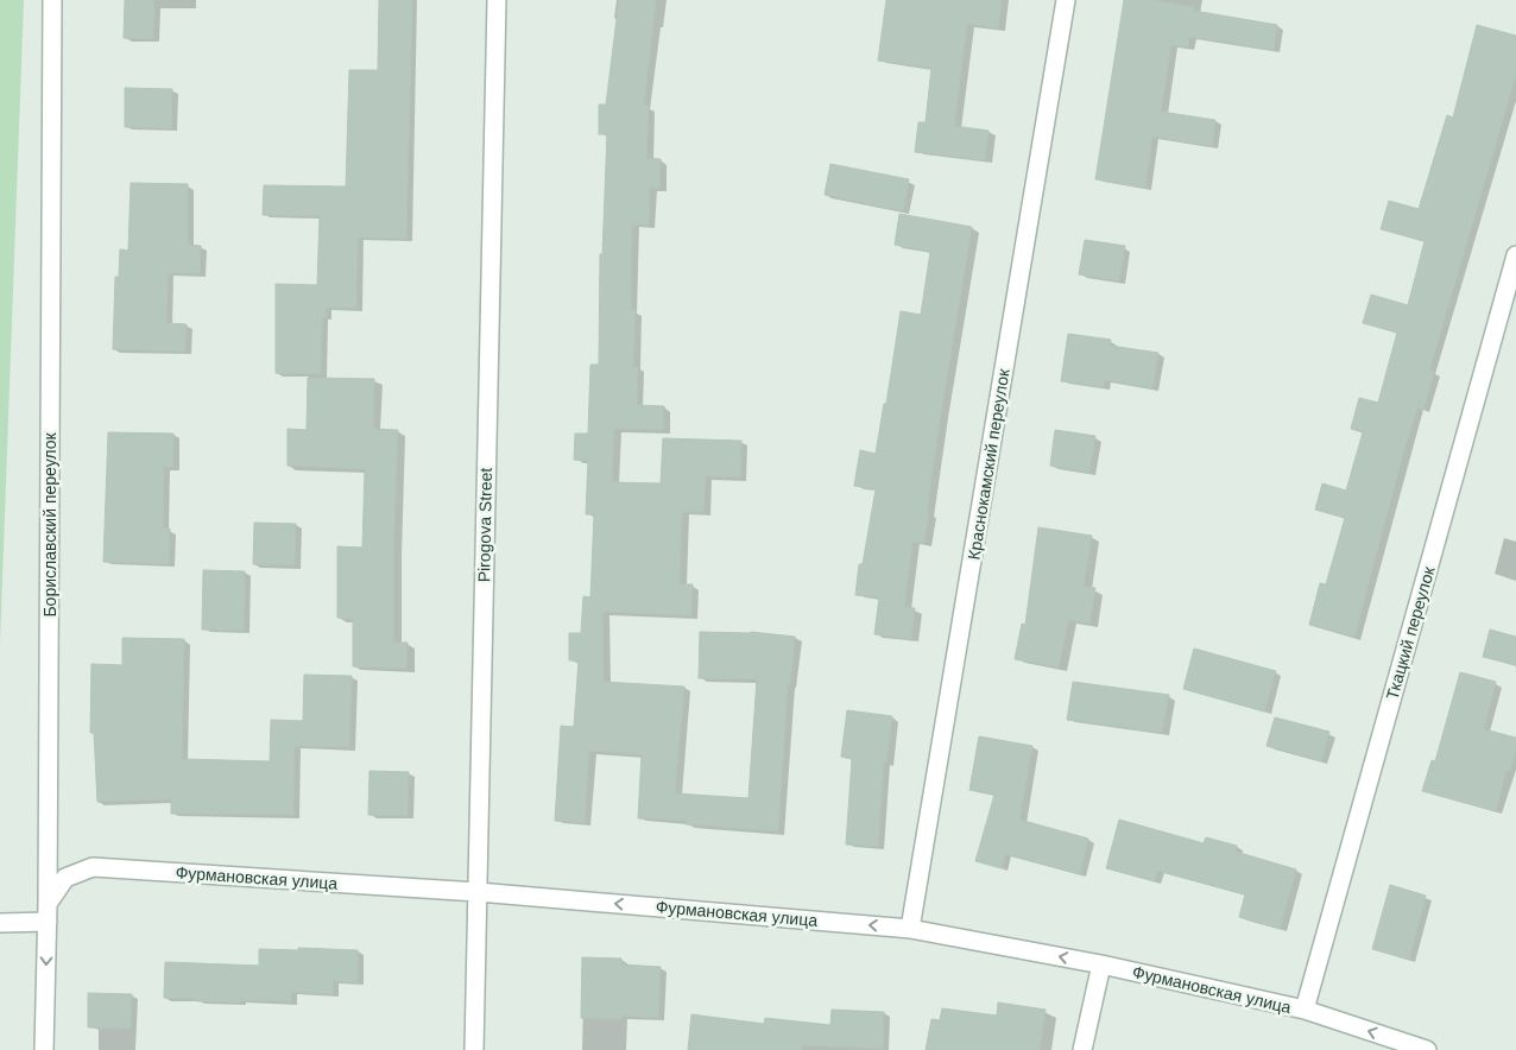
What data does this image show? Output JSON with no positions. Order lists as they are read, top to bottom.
{
  "streets": {
    "street": [
      "Краснокамский переулок",
      "Бориславский переулок",
      "Pirogova Street",
      "Ткацкий переулок",
      "Фурмановская улица"
    ]
  },
  "crossings": [
    ["Краснокамский переулок", "Фурмановская улица"],
    ["Бориславский переулок", "Фурмановская улица"],
    ["Pirogova Street", "Фурмановская улица"],
    ["Ткацкий переулок", "Фурмановская улица"]
  ],
  "one_way": ["Фурмановская улица"]
}
